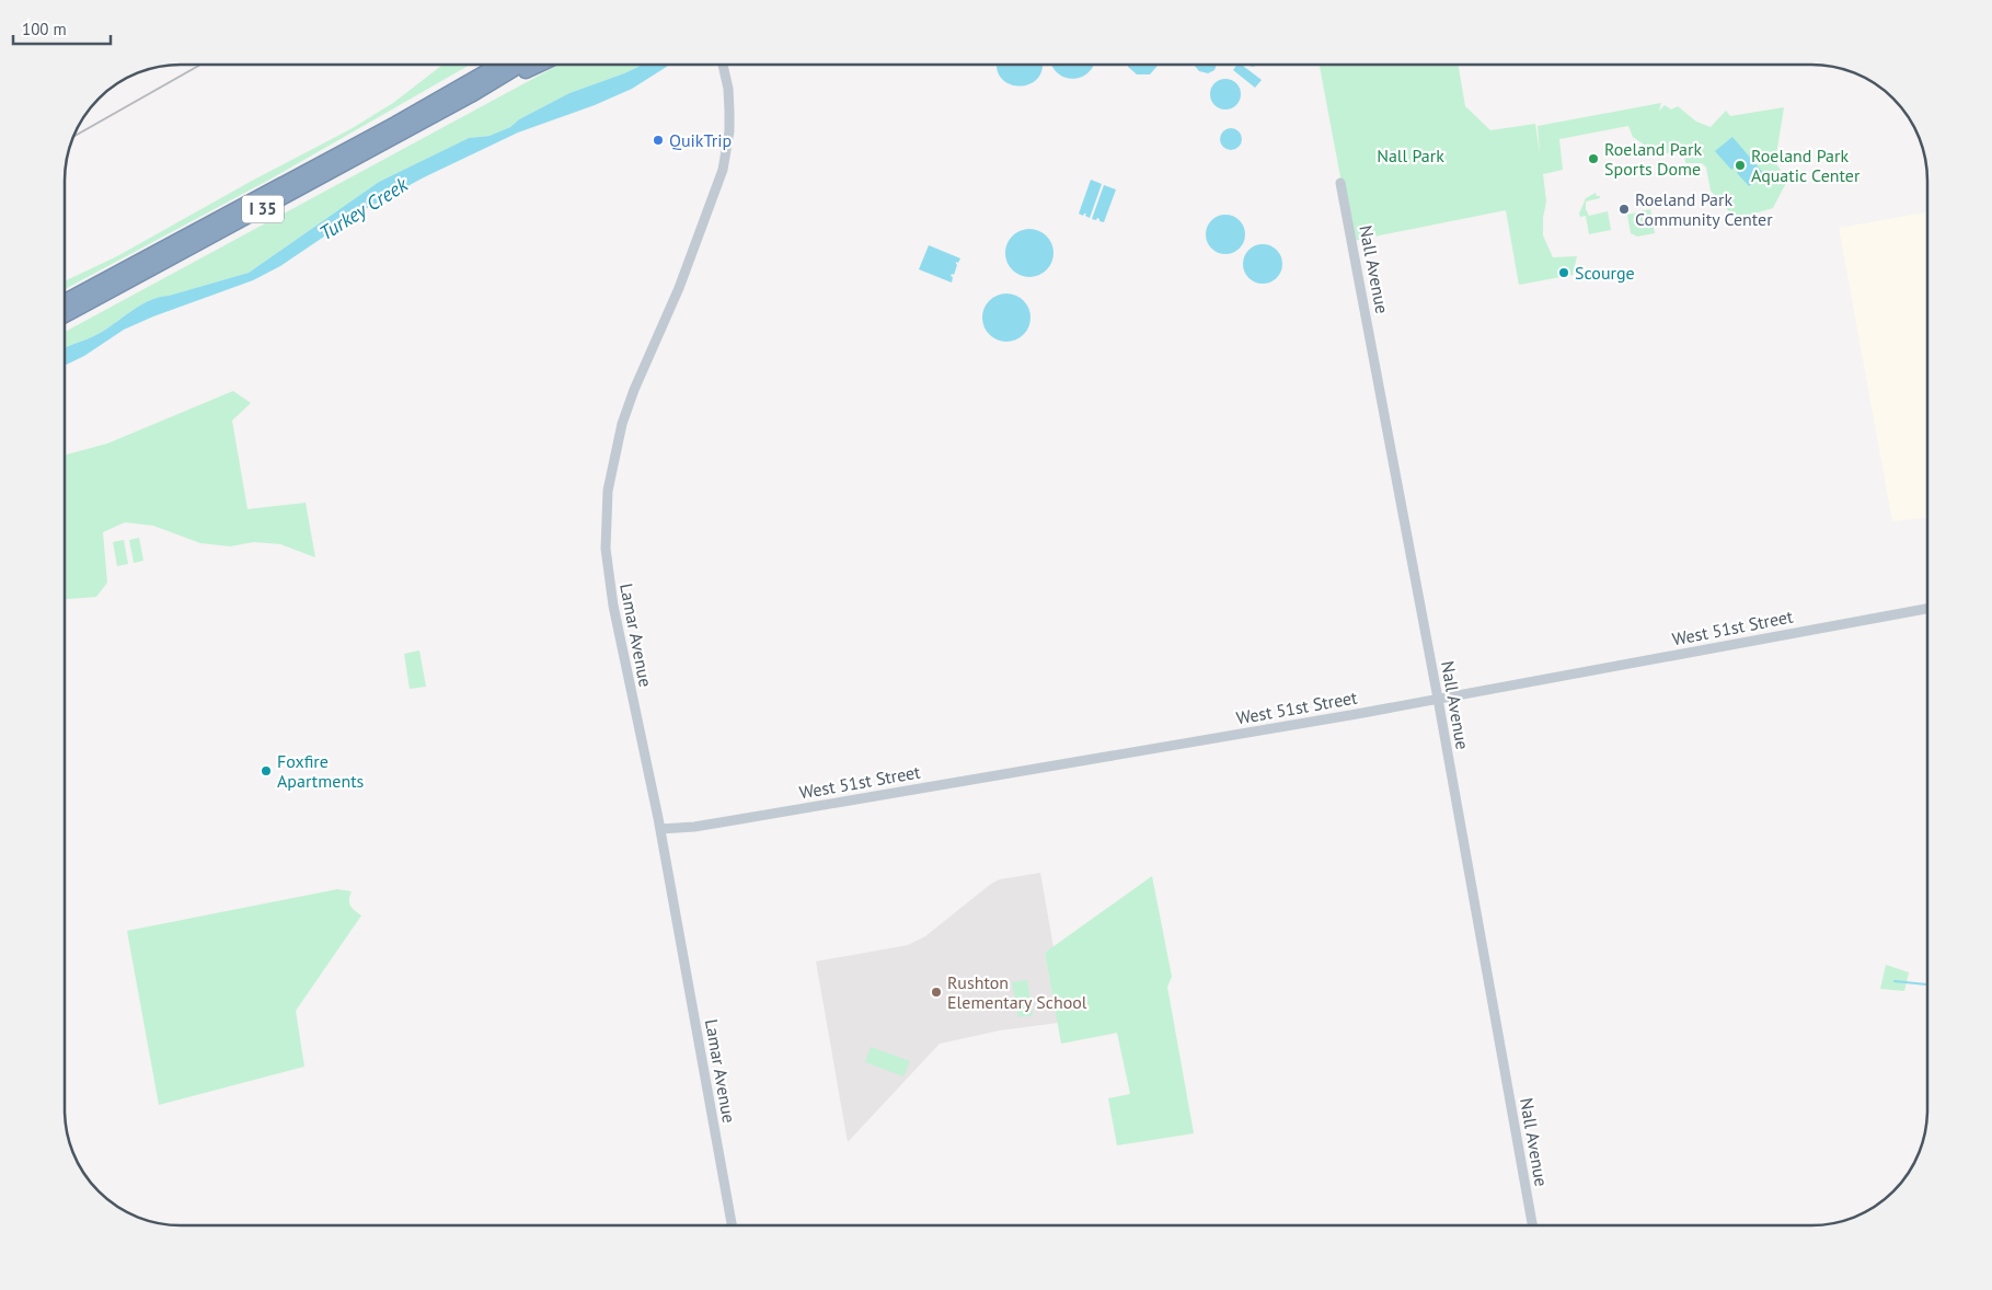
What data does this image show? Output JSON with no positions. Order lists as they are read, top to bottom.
{
  "streets": {
    "highway": ["I 35"],
    "street": ["Nall Avenue", "West 51st Street", "Lamar Avenue"]
  },
  "crossings": [
    ["Nall Avenue", "West 51st Street"],
    ["West 51st Street", "Lamar Avenue"]
  ],
  "water": ["Turkey Creek"],
  "parks": ["Nall Park"],
  "places": [
    "QuikTrip",
    "Roeland Park Sports Dome",
    "Roeland Park Aquatic Center",
    "Roeland Park Community Center",
    "Scourge",
    "Foxfire Apartments",
    "Rushton Elementary School"
  ],
  "scale_bar": "100 m"
}
